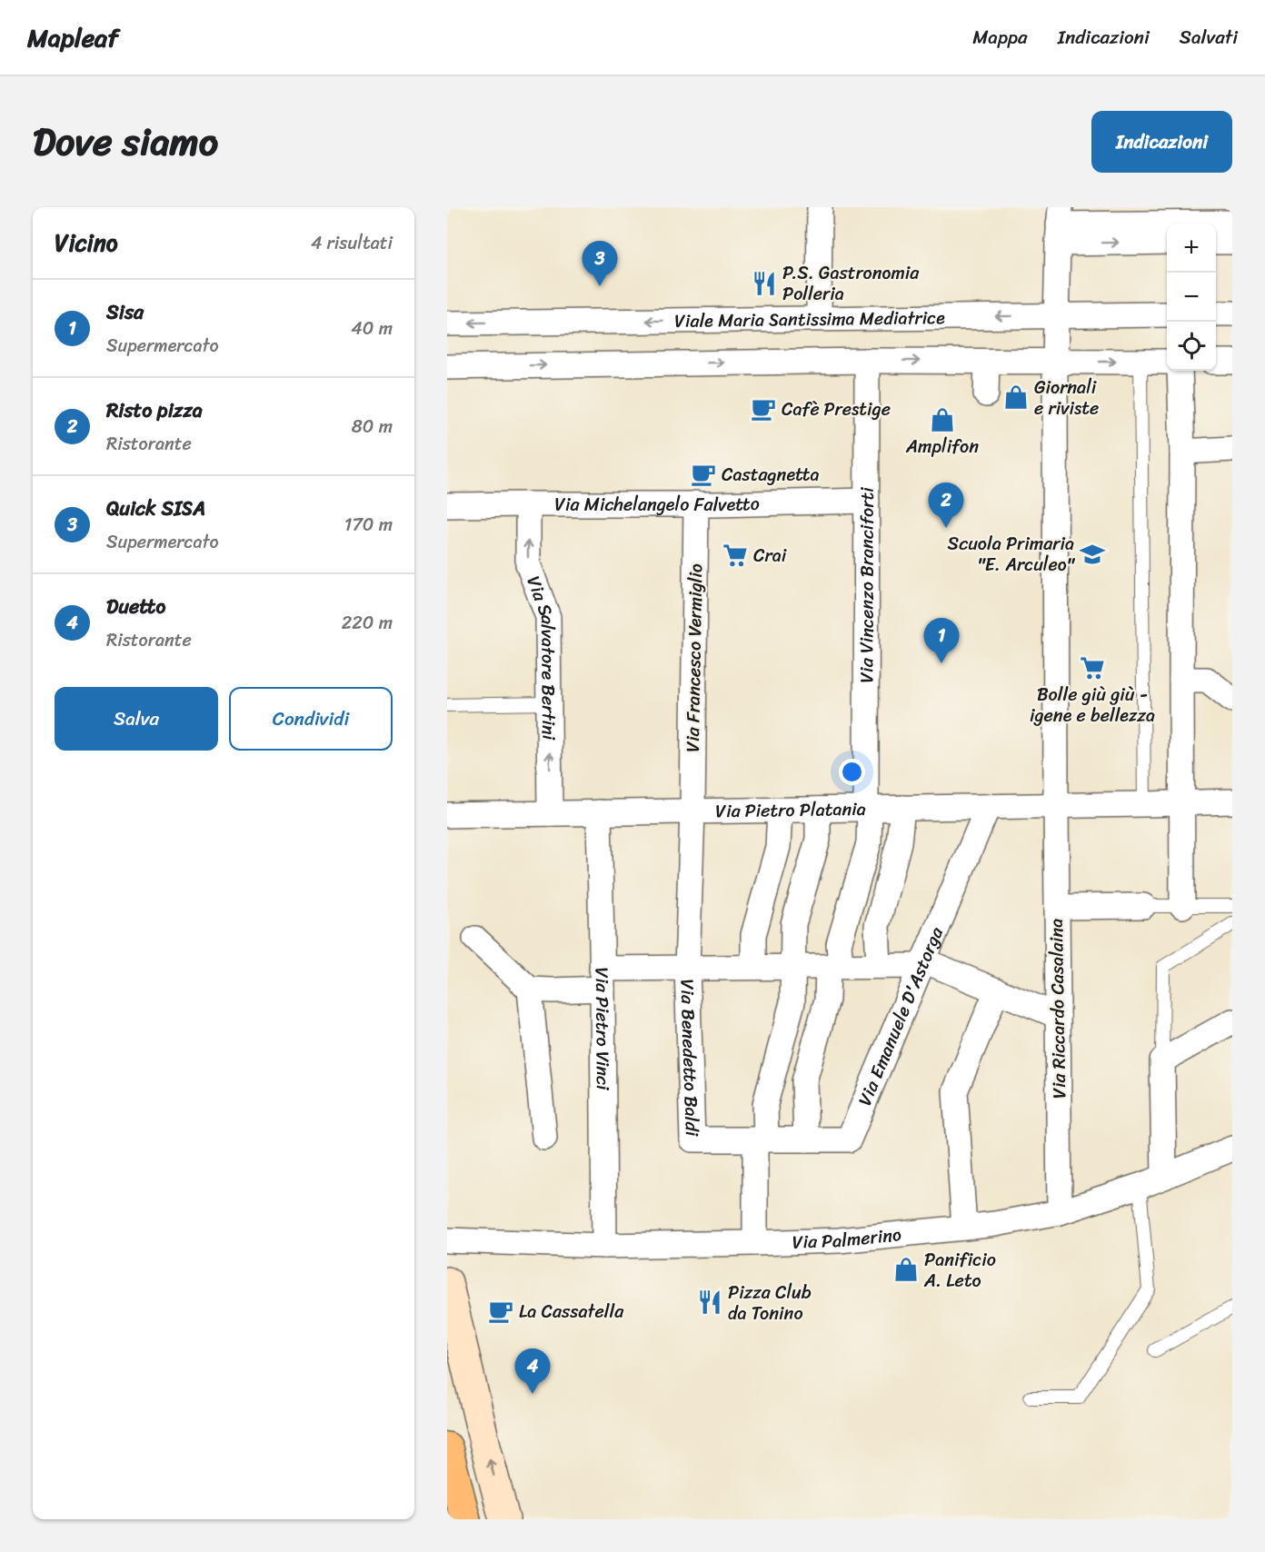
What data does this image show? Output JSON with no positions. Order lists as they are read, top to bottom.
{
  "streets": {
    "street": [
      "Viale Maria Santissima Mediatrice",
      "Via Michelangelo Falvetto",
      "Via Vincenzo Branciforti",
      "Via Francesco Vermiglio",
      "Via Salvatore Bertini",
      "Via Pietro Platania",
      "Via Riccardo Casalaina",
      "Via Emanuele D'Astorga",
      "Via Pietro Vinci",
      "Via Benedetto Baldi",
      "Via Palmerino"
    ]
  },
  "crossings": [
    ["Viale Maria Santissima Mediatrice", "Via Riccardo Casalaina"],
    ["Via Michelangelo Falvetto", "Via Vincenzo Branciforti"],
    ["Via Michelangelo Falvetto", "Via Francesco Vermiglio"],
    ["Via Michelangelo Falvetto", "Via Salvatore Bertini"],
    ["Via Vincenzo Branciforti", "Via Pietro Platania"],
    ["Via Vincenzo Branciforti", "Via Emanuele D'Astorga"],
    ["Via Francesco Vermiglio", "Via Pietro Platania"],
    ["Via Francesco Vermiglio", "Via Benedetto Baldi"],
    ["Via Salvatore Bertini", "Via Pietro Platania"],
    ["Via Pietro Platania", "Via Riccardo Casalaina"],
    ["Via Pietro Platania", "Via Emanuele D'Astorga"],
    ["Via Pietro Platania", "Via Pietro Vinci"],
    ["Via Pietro Platania", "Via Benedetto Baldi"],
    ["Via Riccardo Casalaina", "Via Palmerino"],
    ["Via Emanuele D'Astorga", "Via Benedetto Baldi"],
    ["Via Pietro Vinci", "Via Palmerino"]
  ],
  "one_way": ["Via Salvatore Bertini"],
  "places": {
    "restaurant": ["P.S. Gastronomia Polleria", "Pizza Club da Tonino"],
    "shop": ["Giornali e riviste", "Amplifon", "Panificio A. Leto"],
    "cafe": ["Cafè Prestige", "Castagnetta", "La Cassatella"],
    "school or university": ["Scuola Primaria \"E. Arculeo\""],
    "supermarket": ["Crai", "Bolle giù giù - igene e bellezza"]
  },
  "page": {
    "header": "Mapleaf",
    "nav": ["Mappa", "Indicazioni", "Salvati"],
    "title": "Dove siamo",
    "buttons": [
      "Indicazioni",
      ["Salva", "Condividi"]
    ],
    "heading": ["Vicino", "4 risultati"],
    "map_buttons": ["+", "−"],
    "pins": [
      "3",
      "2",
      "1",
      "4"
    ],
    "list": [
      {
        "mark": "1",
        "name": "Sisa",
        "note": "Supermercato",
        "value": "40 m"
      },
      {
        "mark": "2",
        "name": "Risto pizza",
        "note": "Ristorante",
        "value": "80 m"
      },
      {
        "mark": "3",
        "name": "Quick SISA",
        "note": "Supermercato",
        "value": "170 m"
      },
      {
        "mark": "4",
        "name": "Duetto",
        "note": "Ristorante",
        "value": "220 m"
      }
    ]
  }
}
